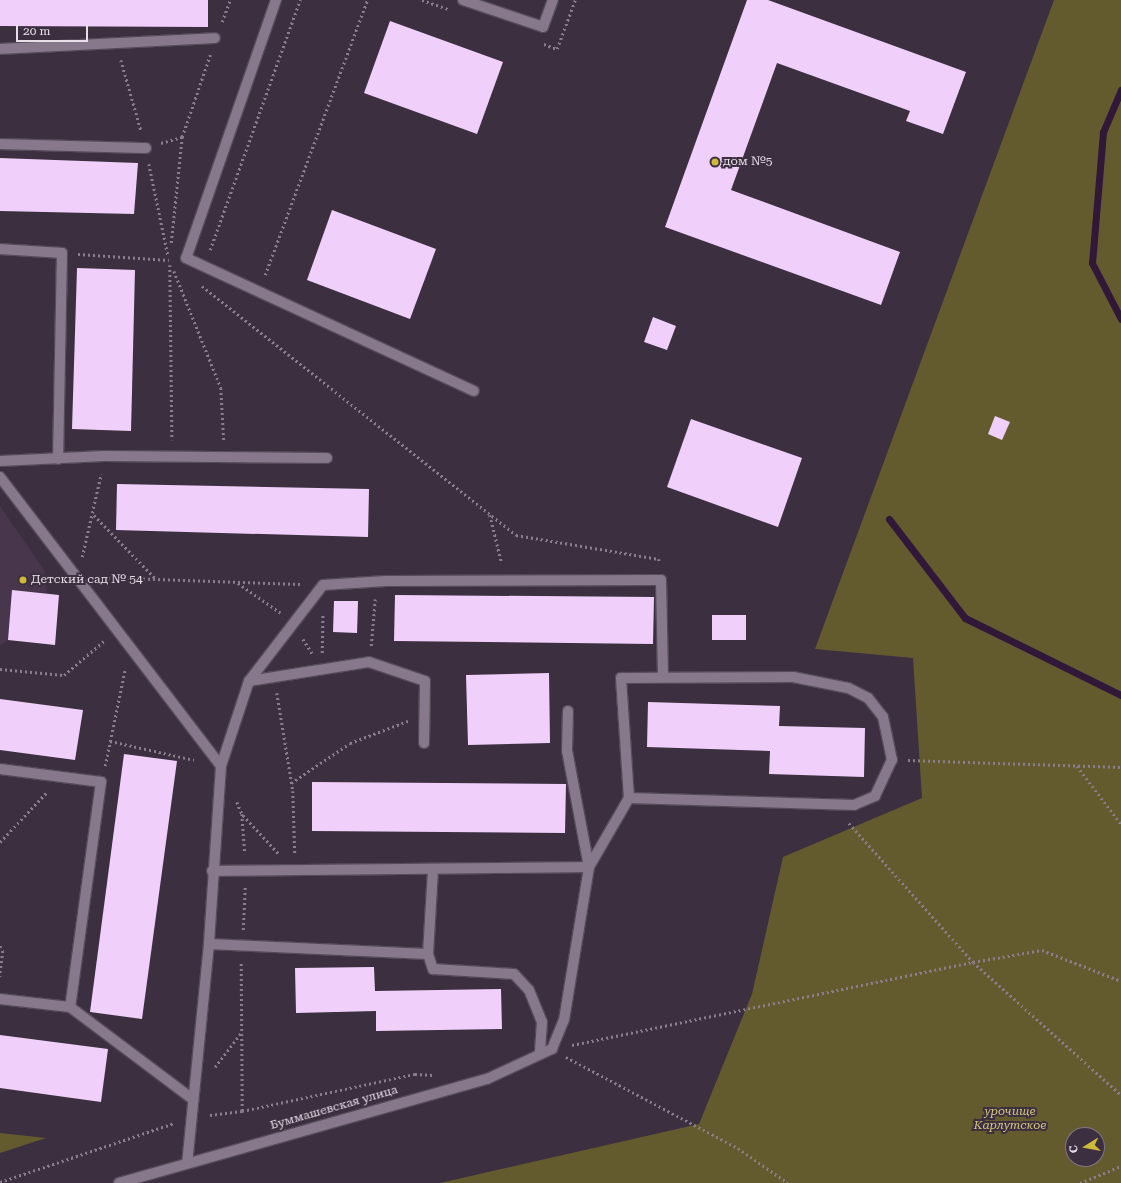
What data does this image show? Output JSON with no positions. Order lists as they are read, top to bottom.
{
  "streets": {
    "lane": ["Буммашевская улица"]
  },
  "parks": ["урочище Карлутское"],
  "places": ["дом №5", "Детский сад № 54"],
  "scale_bar": "20 m",
  "north": "left"
}
